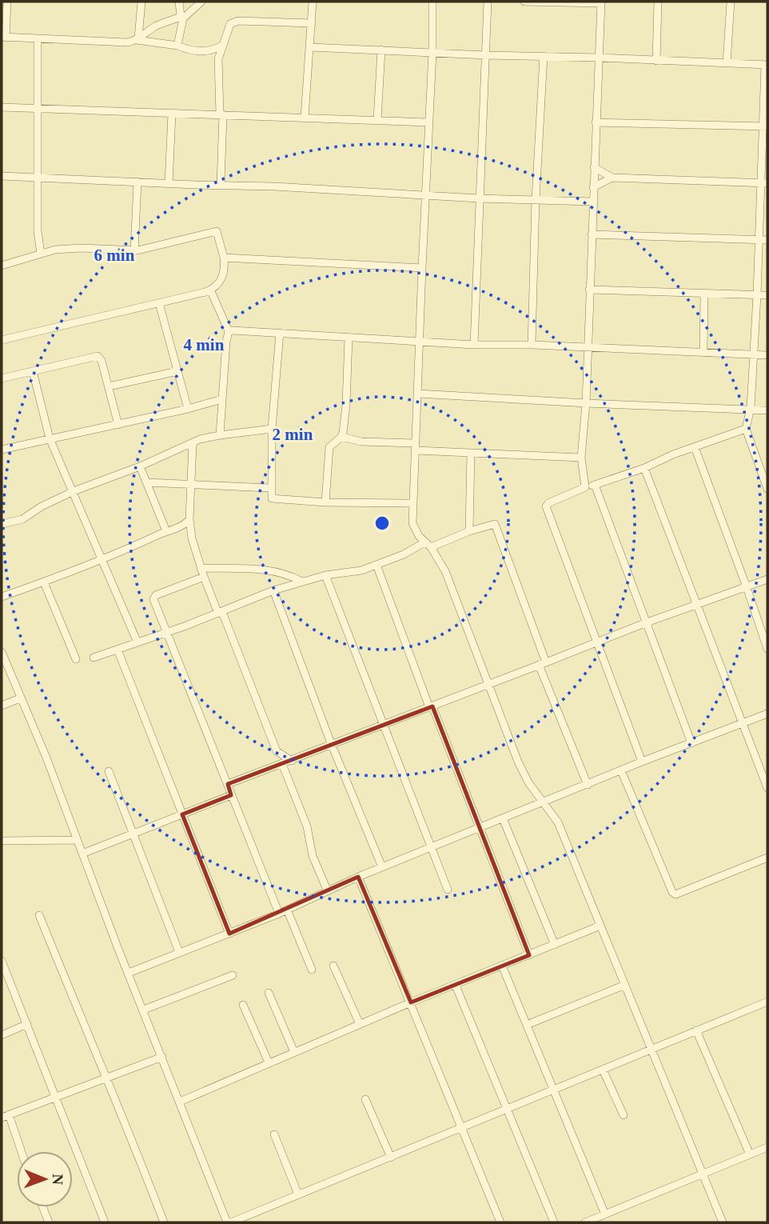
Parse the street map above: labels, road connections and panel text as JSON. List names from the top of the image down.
{
  "north": "right",
  "rings": ["6 min", "4 min", "2 min"]
}
